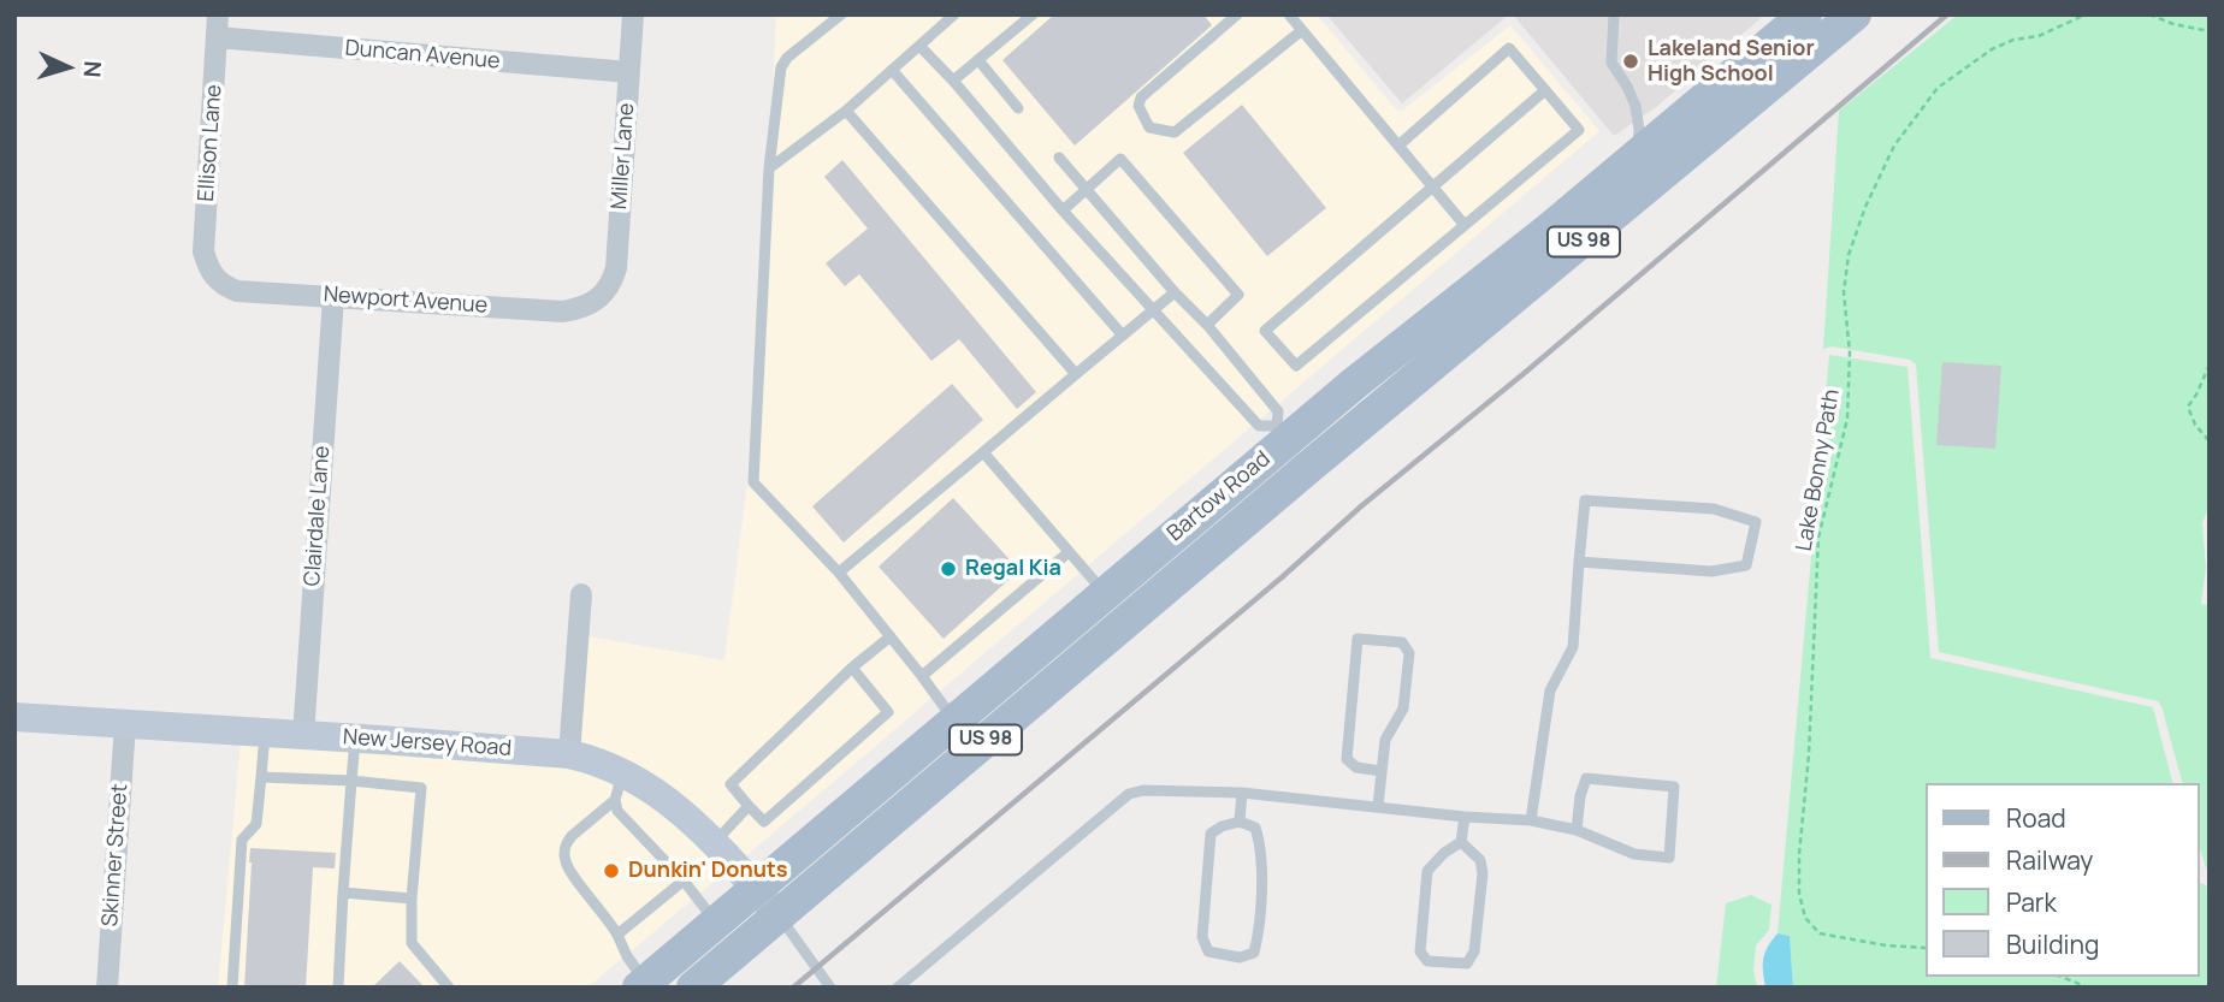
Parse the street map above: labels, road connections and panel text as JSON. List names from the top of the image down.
{
  "streets": {
    "main road": ["US 98", "Bartow Road"],
    "street": [
      "Duncan Avenue",
      "Ellison Lane",
      "Miller Lane",
      "Newport Avenue",
      "Clairdale Lane",
      "New Jersey Road",
      "Skinner Street"
    ],
    "path": ["Lake Bonny Path"]
  },
  "crossings": [
    ["Duncan Avenue", "Ellison Lane"],
    ["Duncan Avenue", "Miller Lane"],
    ["Ellison Lane", "Newport Avenue"],
    ["Miller Lane", "Newport Avenue"],
    ["Newport Avenue", "Clairdale Lane"],
    ["Bartow Road", "New Jersey Road"],
    ["Clairdale Lane", "New Jersey Road"],
    ["New Jersey Road", "Skinner Street"]
  ],
  "places": ["Lakeland Senior High School", "Regal Kia", "Dunkin' Donuts"],
  "legend": [
    "Road",
    "Railway",
    "Park",
    "Building"
  ],
  "north": "right"
}
